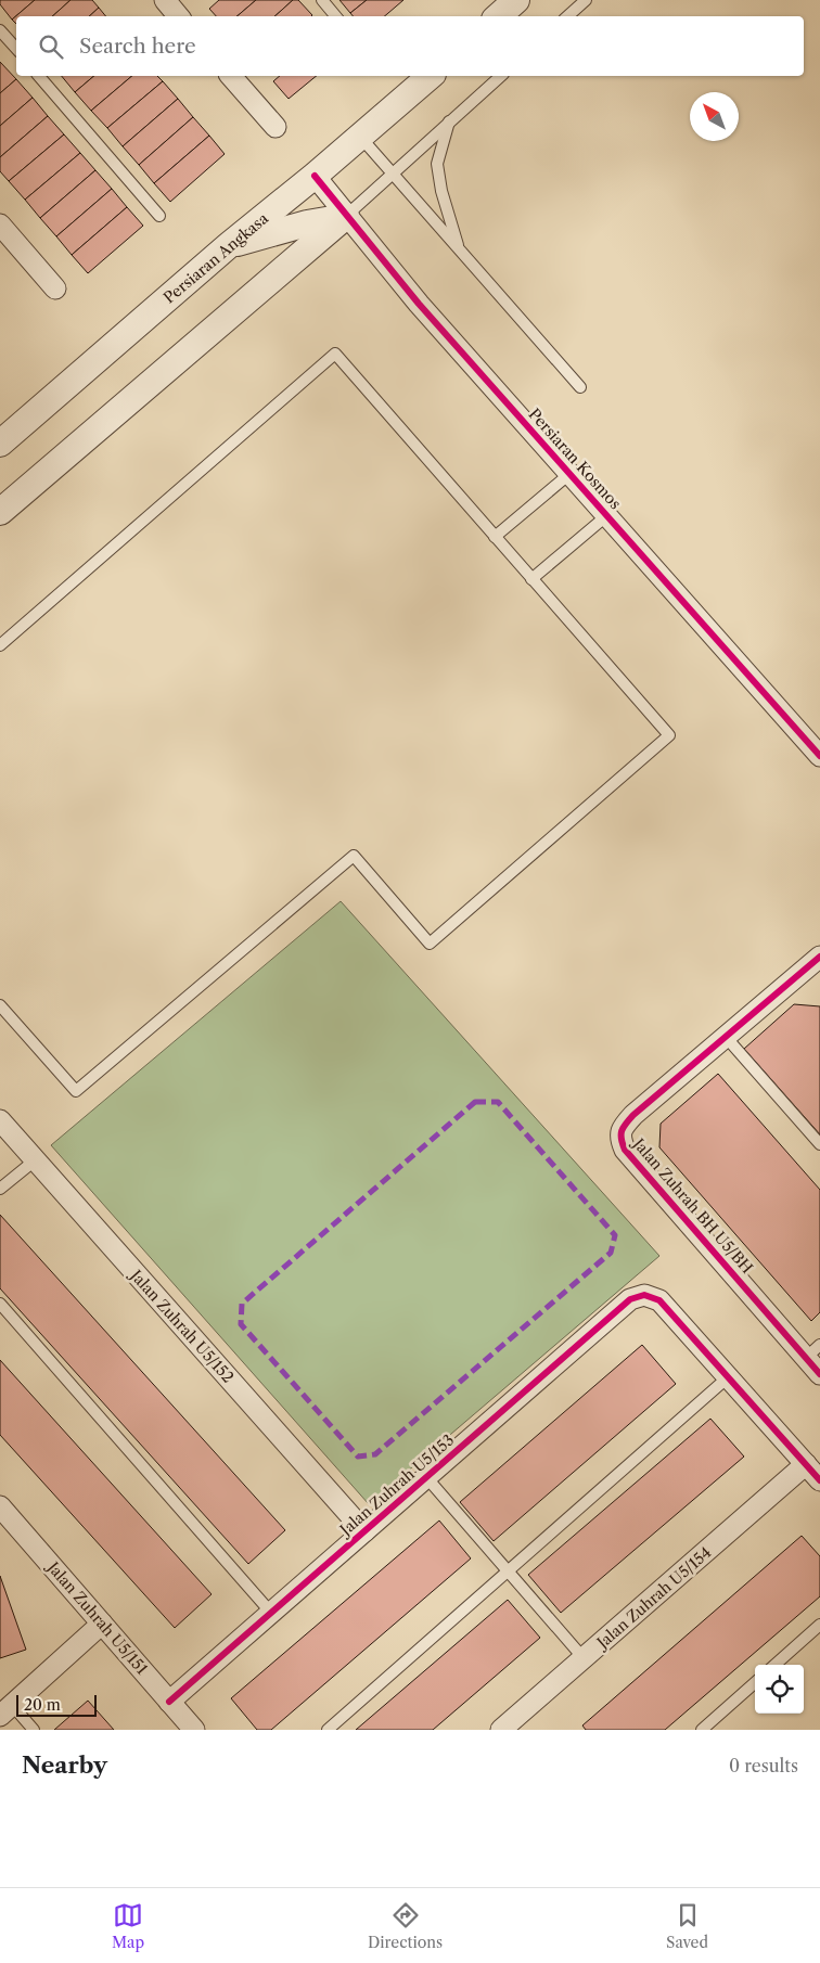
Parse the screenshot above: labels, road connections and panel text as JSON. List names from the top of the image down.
{
  "streets": {
    "street": [
      "Persiaran Angkasa",
      "Persiaran Kosmos",
      "Jalan Zuhrah BH U5/BH",
      "Jalan Zuhrah U5/152",
      "Jalan Zuhrah U5/153",
      "Jalan Zuhrah U5/154",
      "Jalan Zuhrah U5/151"
    ]
  },
  "crossings": [
    ["Persiaran Angkasa", "Persiaran Kosmos"],
    ["Jalan Zuhrah U5/152", "Jalan Zuhrah U5/153"],
    ["Jalan Zuhrah U5/153", "Jalan Zuhrah U5/151"]
  ],
  "scale_bar": "20 m",
  "north": "top left",
  "page": {
    "search": "Search here",
    "scale": "20 m",
    "heading": ["Nearby", "0 results"],
    "nav": ["Map", "Directions", "Saved"]
  }
}
